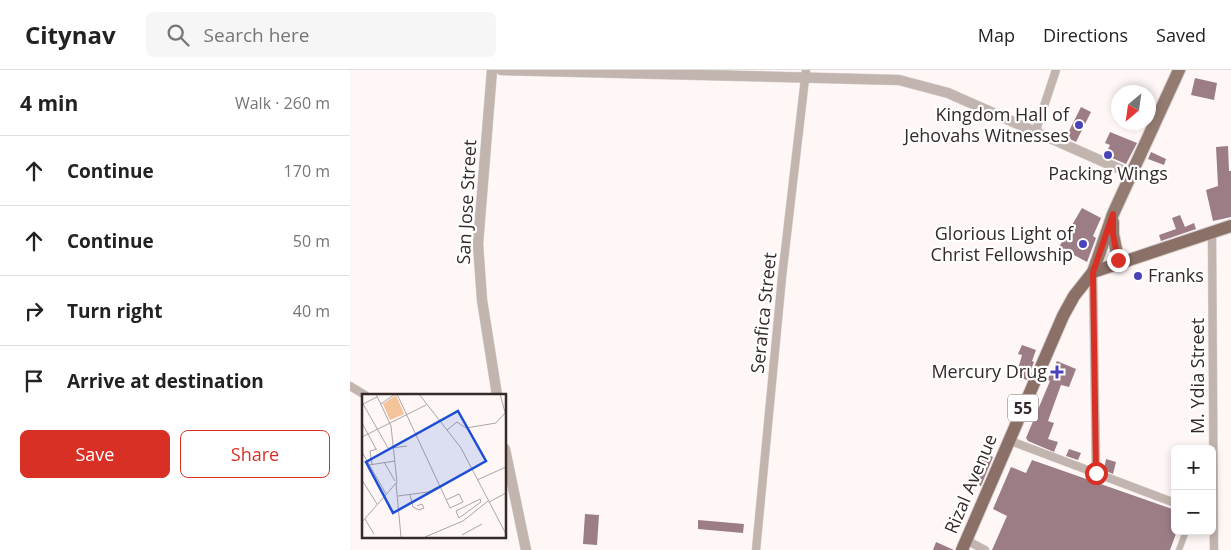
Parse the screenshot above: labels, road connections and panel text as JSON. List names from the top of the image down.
{
  "streets": {
    "highway": ["55", "Rizal Avenue"],
    "street": ["San Jose Street", "Serafica Street", "M. Ydia Street"]
  },
  "places": {
    "other": [
      "Kingdom Hall of Jehovahs Witnesses",
      "Packing Wings",
      "Glorious Light of Christ Fellowship",
      "Franks"
    ],
    "health": ["Mercury Drug"]
  },
  "north": "bottom left",
  "page": {
    "header": "Citynav",
    "search": "Search here",
    "nav": ["Map", "Directions", "Saved"],
    "heading": ["4 min", "Walk · 260 m"],
    "list": [
      ["Continue", "170 m"],
      ["Continue", "50 m"],
      ["Turn right", "40 m"],
      "Arrive at destination"
    ],
    "buttons": ["Save", "Share"],
    "map_buttons": ["+", "−"]
  }
}
